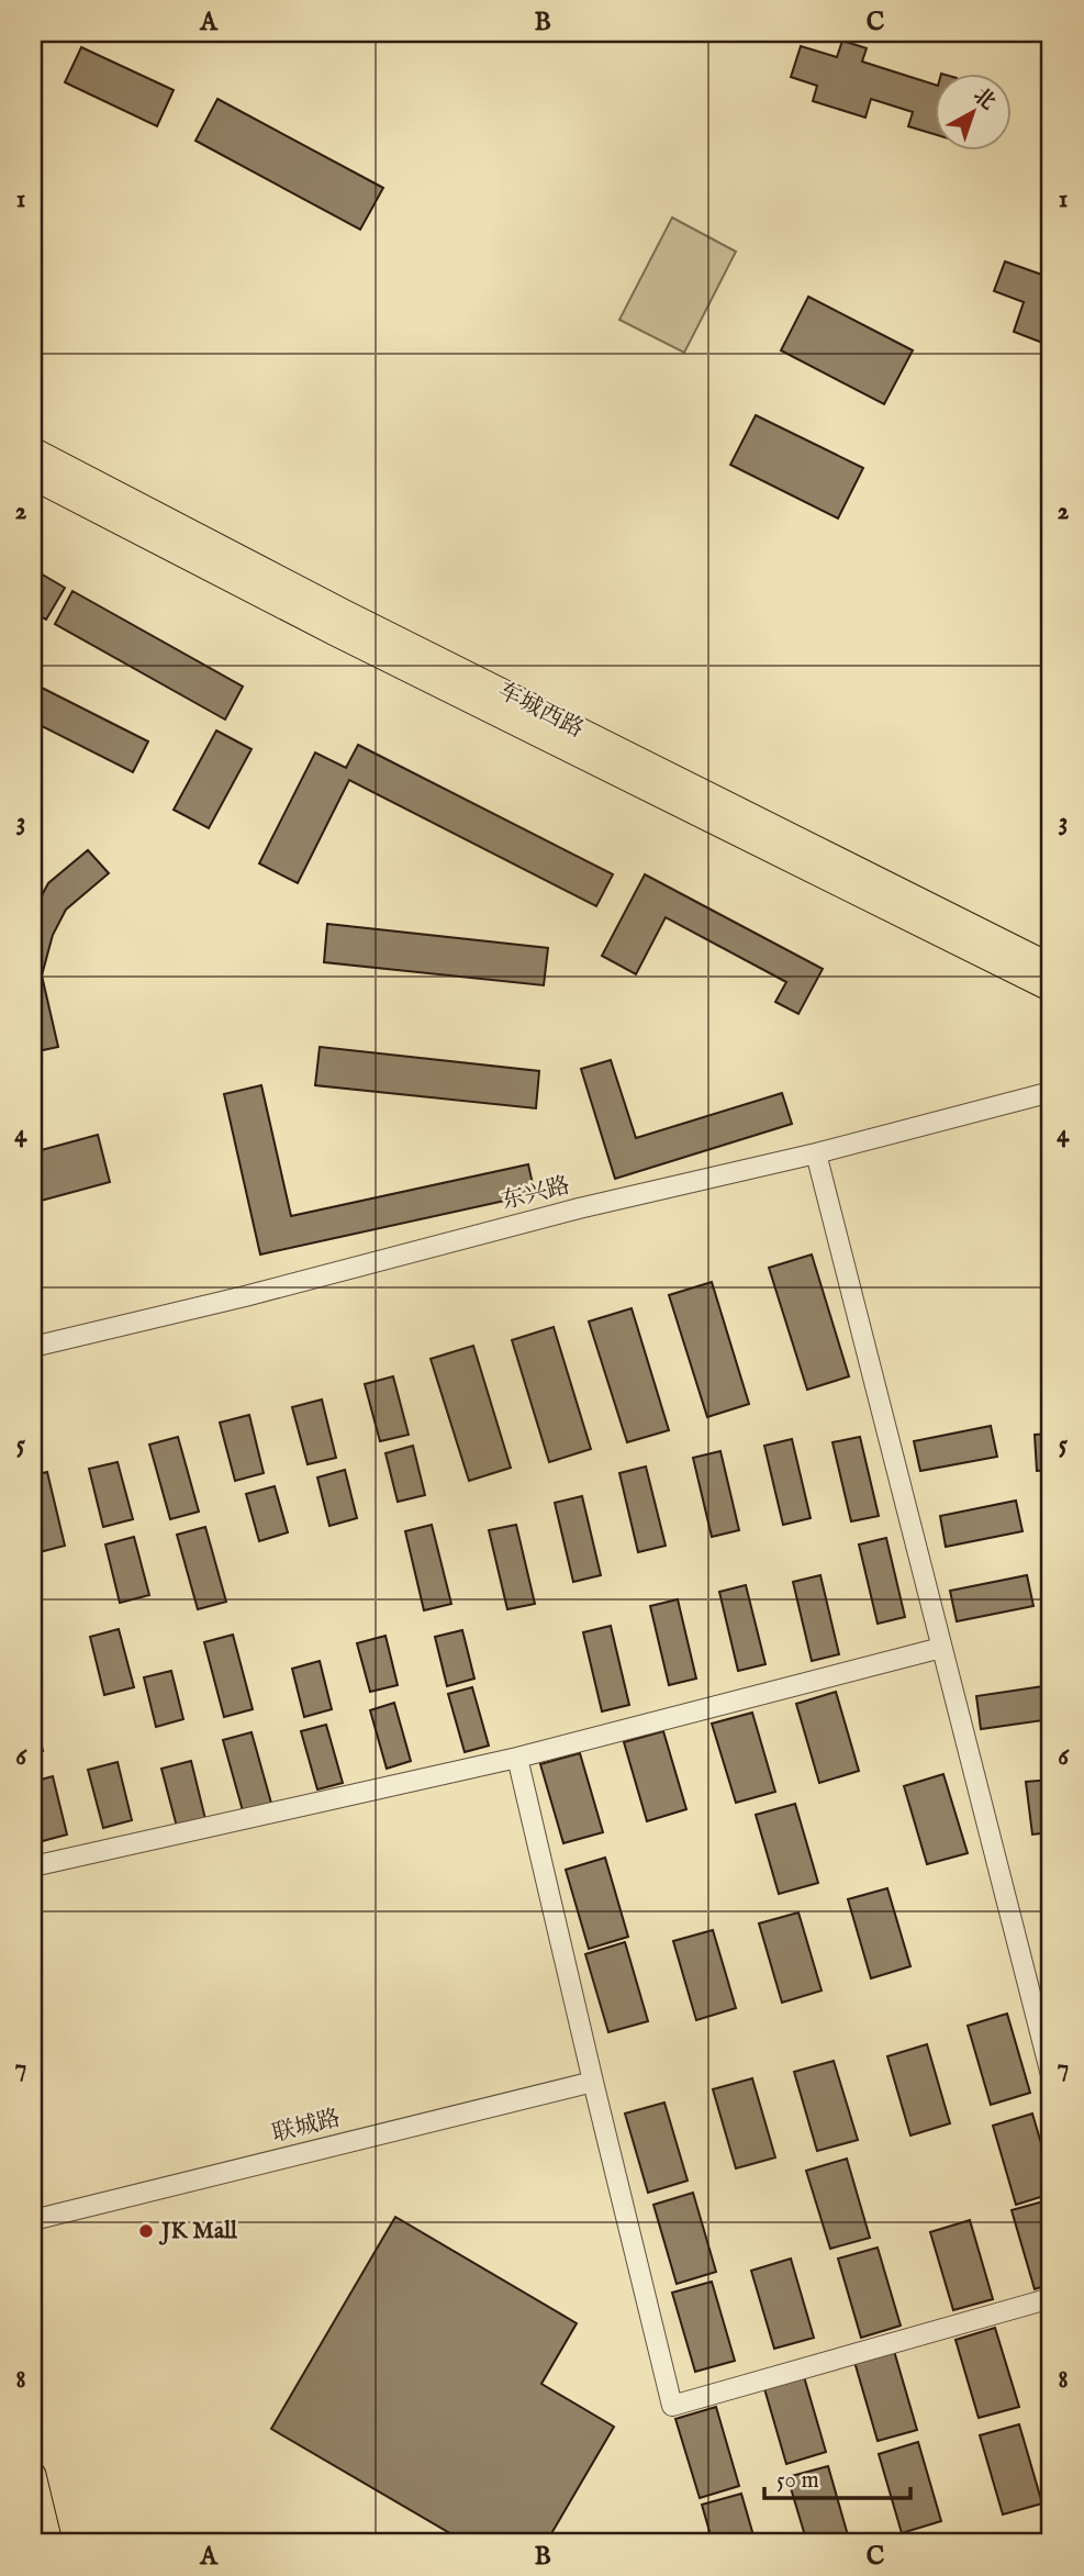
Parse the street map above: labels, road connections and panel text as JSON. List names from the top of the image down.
{
  "streets": {
    "main road": ["车城西路"],
    "street": ["东兴路", "联城路"]
  },
  "places": ["JK Mall"],
  "scale_bar": "50 m",
  "north": "top right",
  "grid": {
    "columns": ["A", "B", "C"],
    "rows": [
      "1",
      "2",
      "3",
      "4",
      "5",
      "6",
      "7",
      "8"
    ]
  }
}
